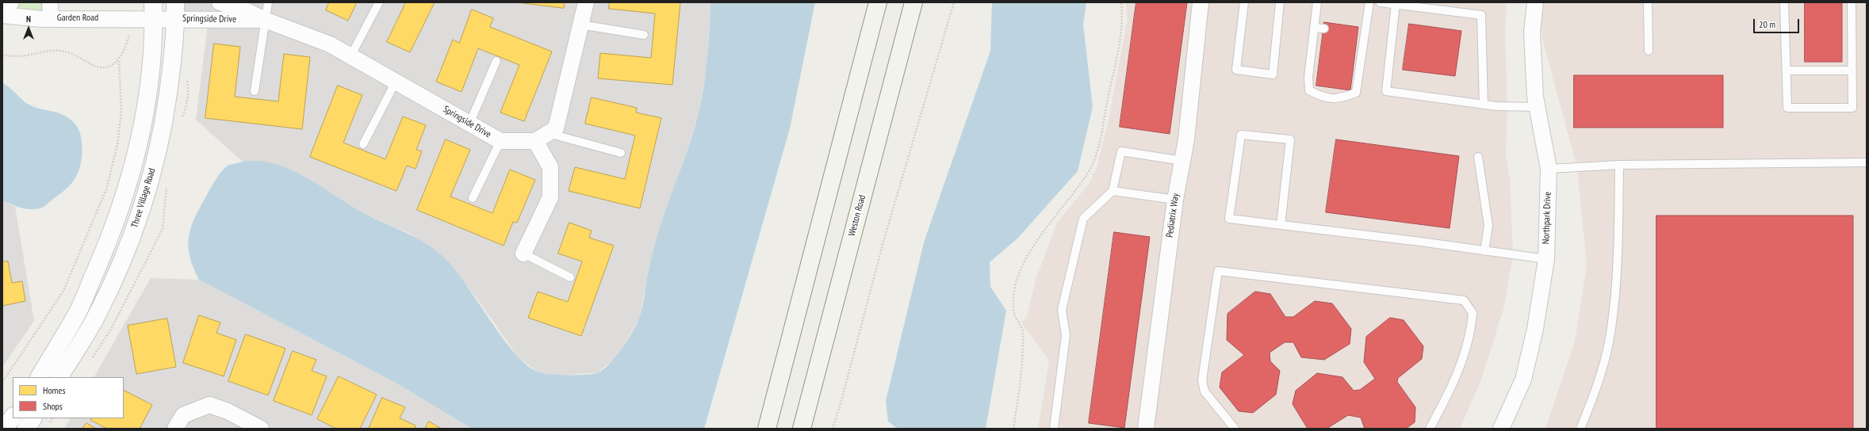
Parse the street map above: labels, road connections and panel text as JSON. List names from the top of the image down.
{
  "streets": {
    "main road": ["Weston Road"],
    "street": [
      "Garden Road",
      "Springside Drive",
      "Three Village Road",
      "Pediatrix Way",
      "Northpark Drive"
    ]
  },
  "crossings": [
    ["Garden Road", "Springside Drive"],
    ["Garden Road", "Three Village Road"],
    ["Springside Drive", "Three Village Road"]
  ],
  "legend": ["Homes", "Shops"],
  "scale_bar": "20 m",
  "north": "top"
}
